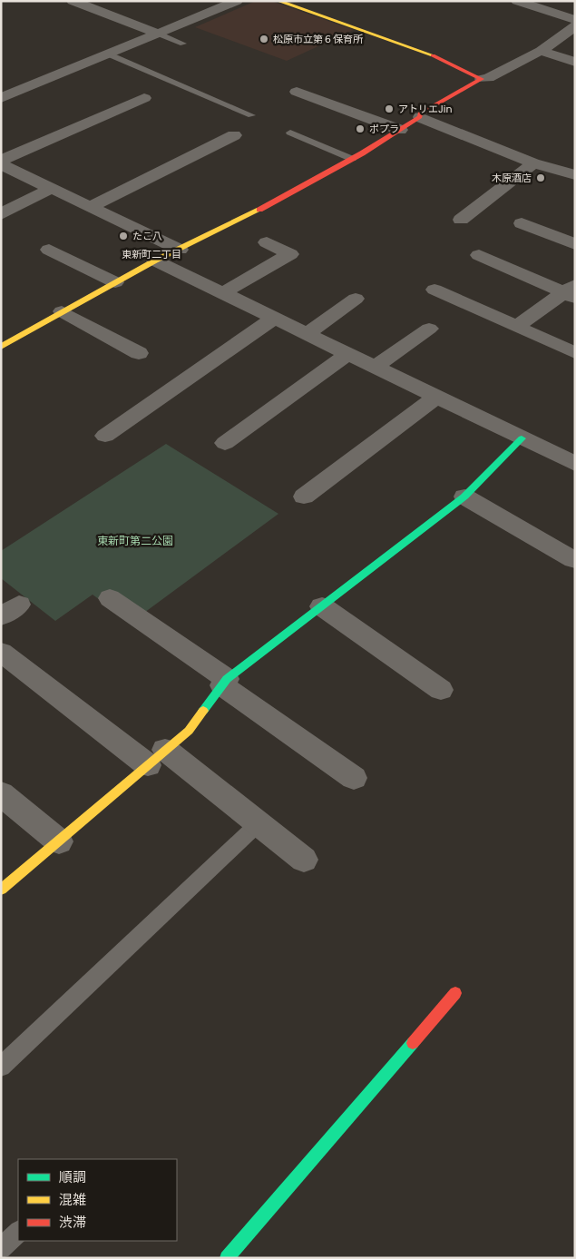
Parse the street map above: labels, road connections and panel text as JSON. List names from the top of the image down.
{
  "districts": ["東新町二丁目"],
  "parks": ["東新町第二公園"],
  "places": [
    "松原市立第６保育所",
    "アトリエJin",
    "ポプラ",
    "木原酒店",
    "たこ八"
  ],
  "legend": ["順調", "混雑", "渋滞"]
}
